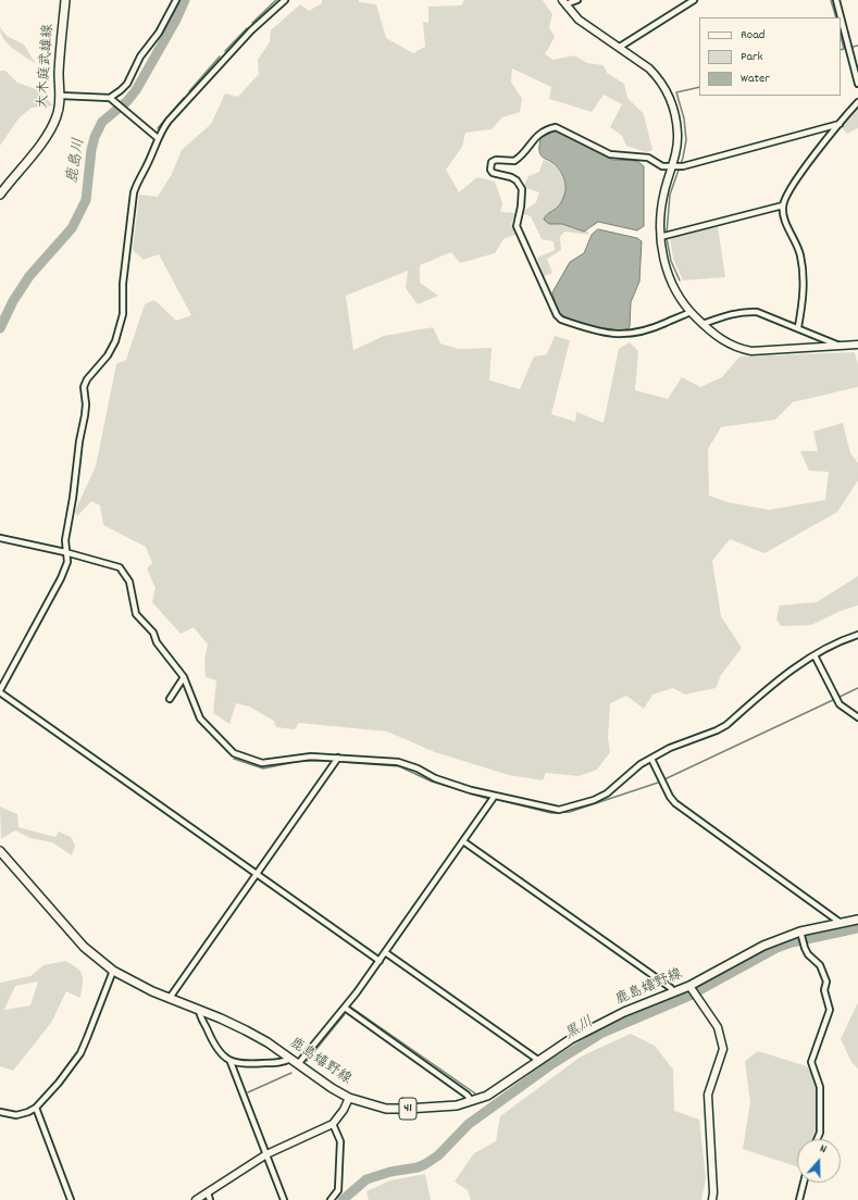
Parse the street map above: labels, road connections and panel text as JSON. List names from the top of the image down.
{
  "streets": {
    "main road": ["大木庭武雄線", "鹿島嬉野線", "41"]
  },
  "water": ["鹿島川", "黒川"],
  "legend": ["Road", "Park", "Water"],
  "north": "top"
}
